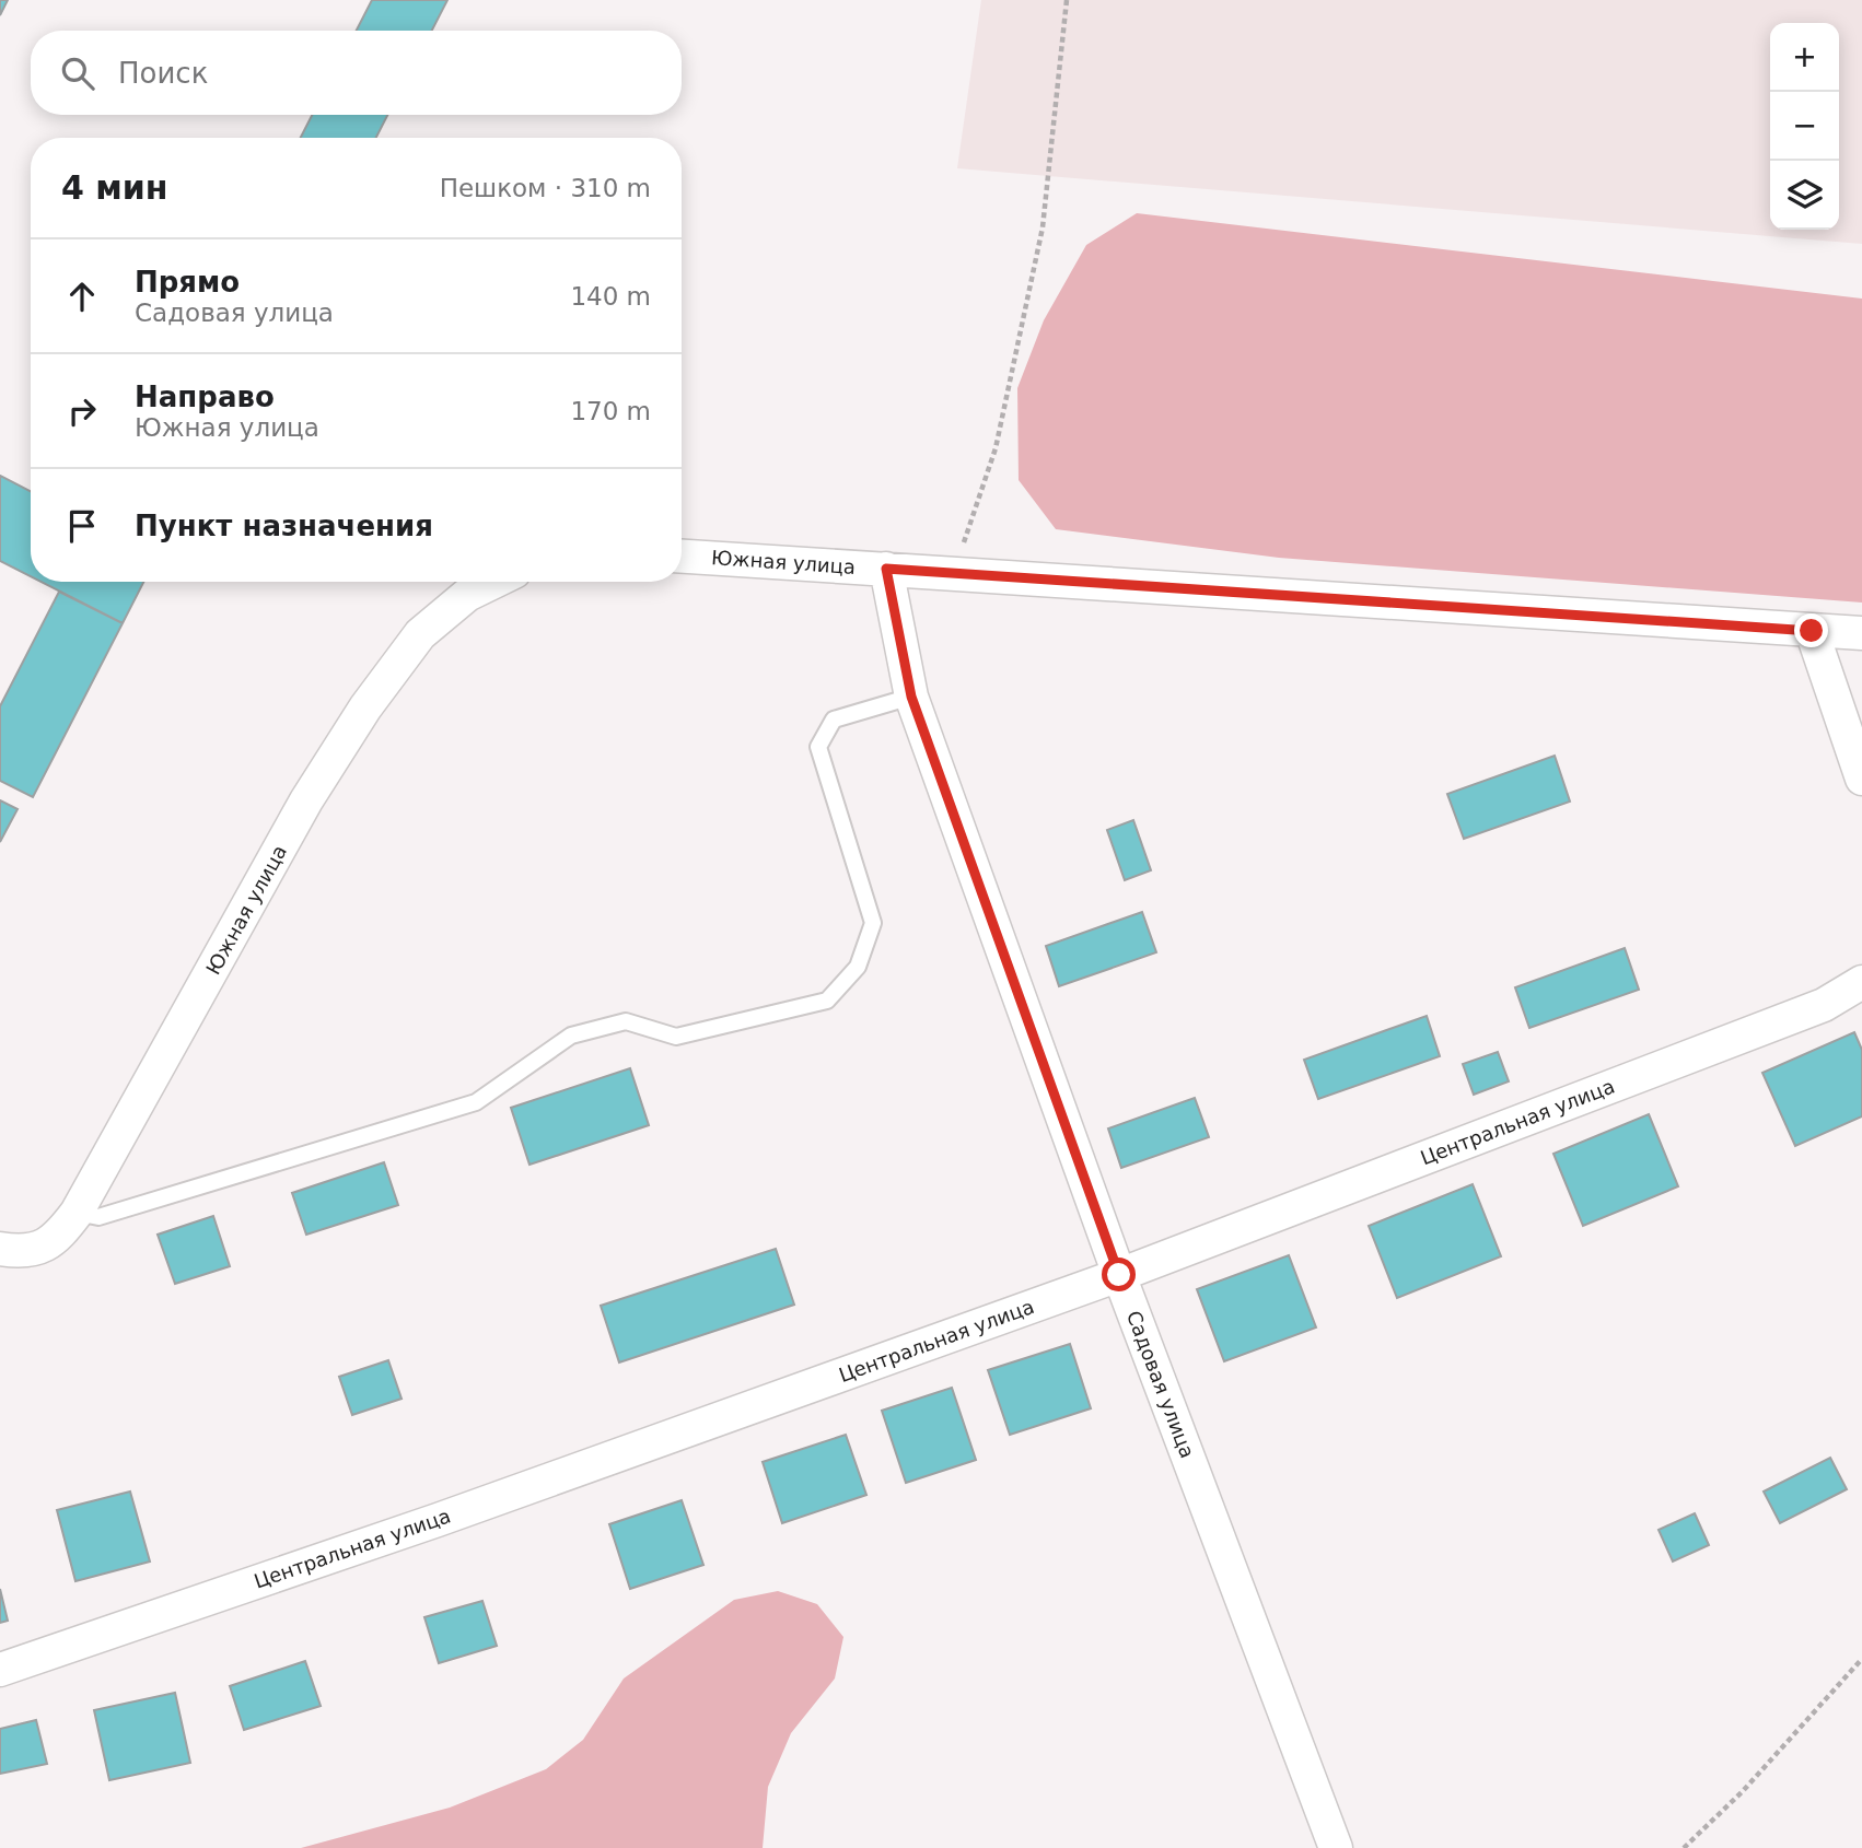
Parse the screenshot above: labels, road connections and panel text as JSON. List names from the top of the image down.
{
  "streets": {
    "street": ["Южная улица", "Центральная улица", "Садовая улица"]
  },
  "crossings": [
    ["Южная улица", "Садовая улица"],
    ["Центральная улица", "Садовая улица"]
  ],
  "page": {
    "map_buttons": ["+", "−"],
    "search": "Поиск",
    "heading": ["4 мин", "Пешком · 310 m"],
    "list": [
      ["Прямо", "Садовая улица", "140 m"],
      ["Направо", "Южная улица", "170 m"],
      "Пункт назначения"
    ]
  }
}
